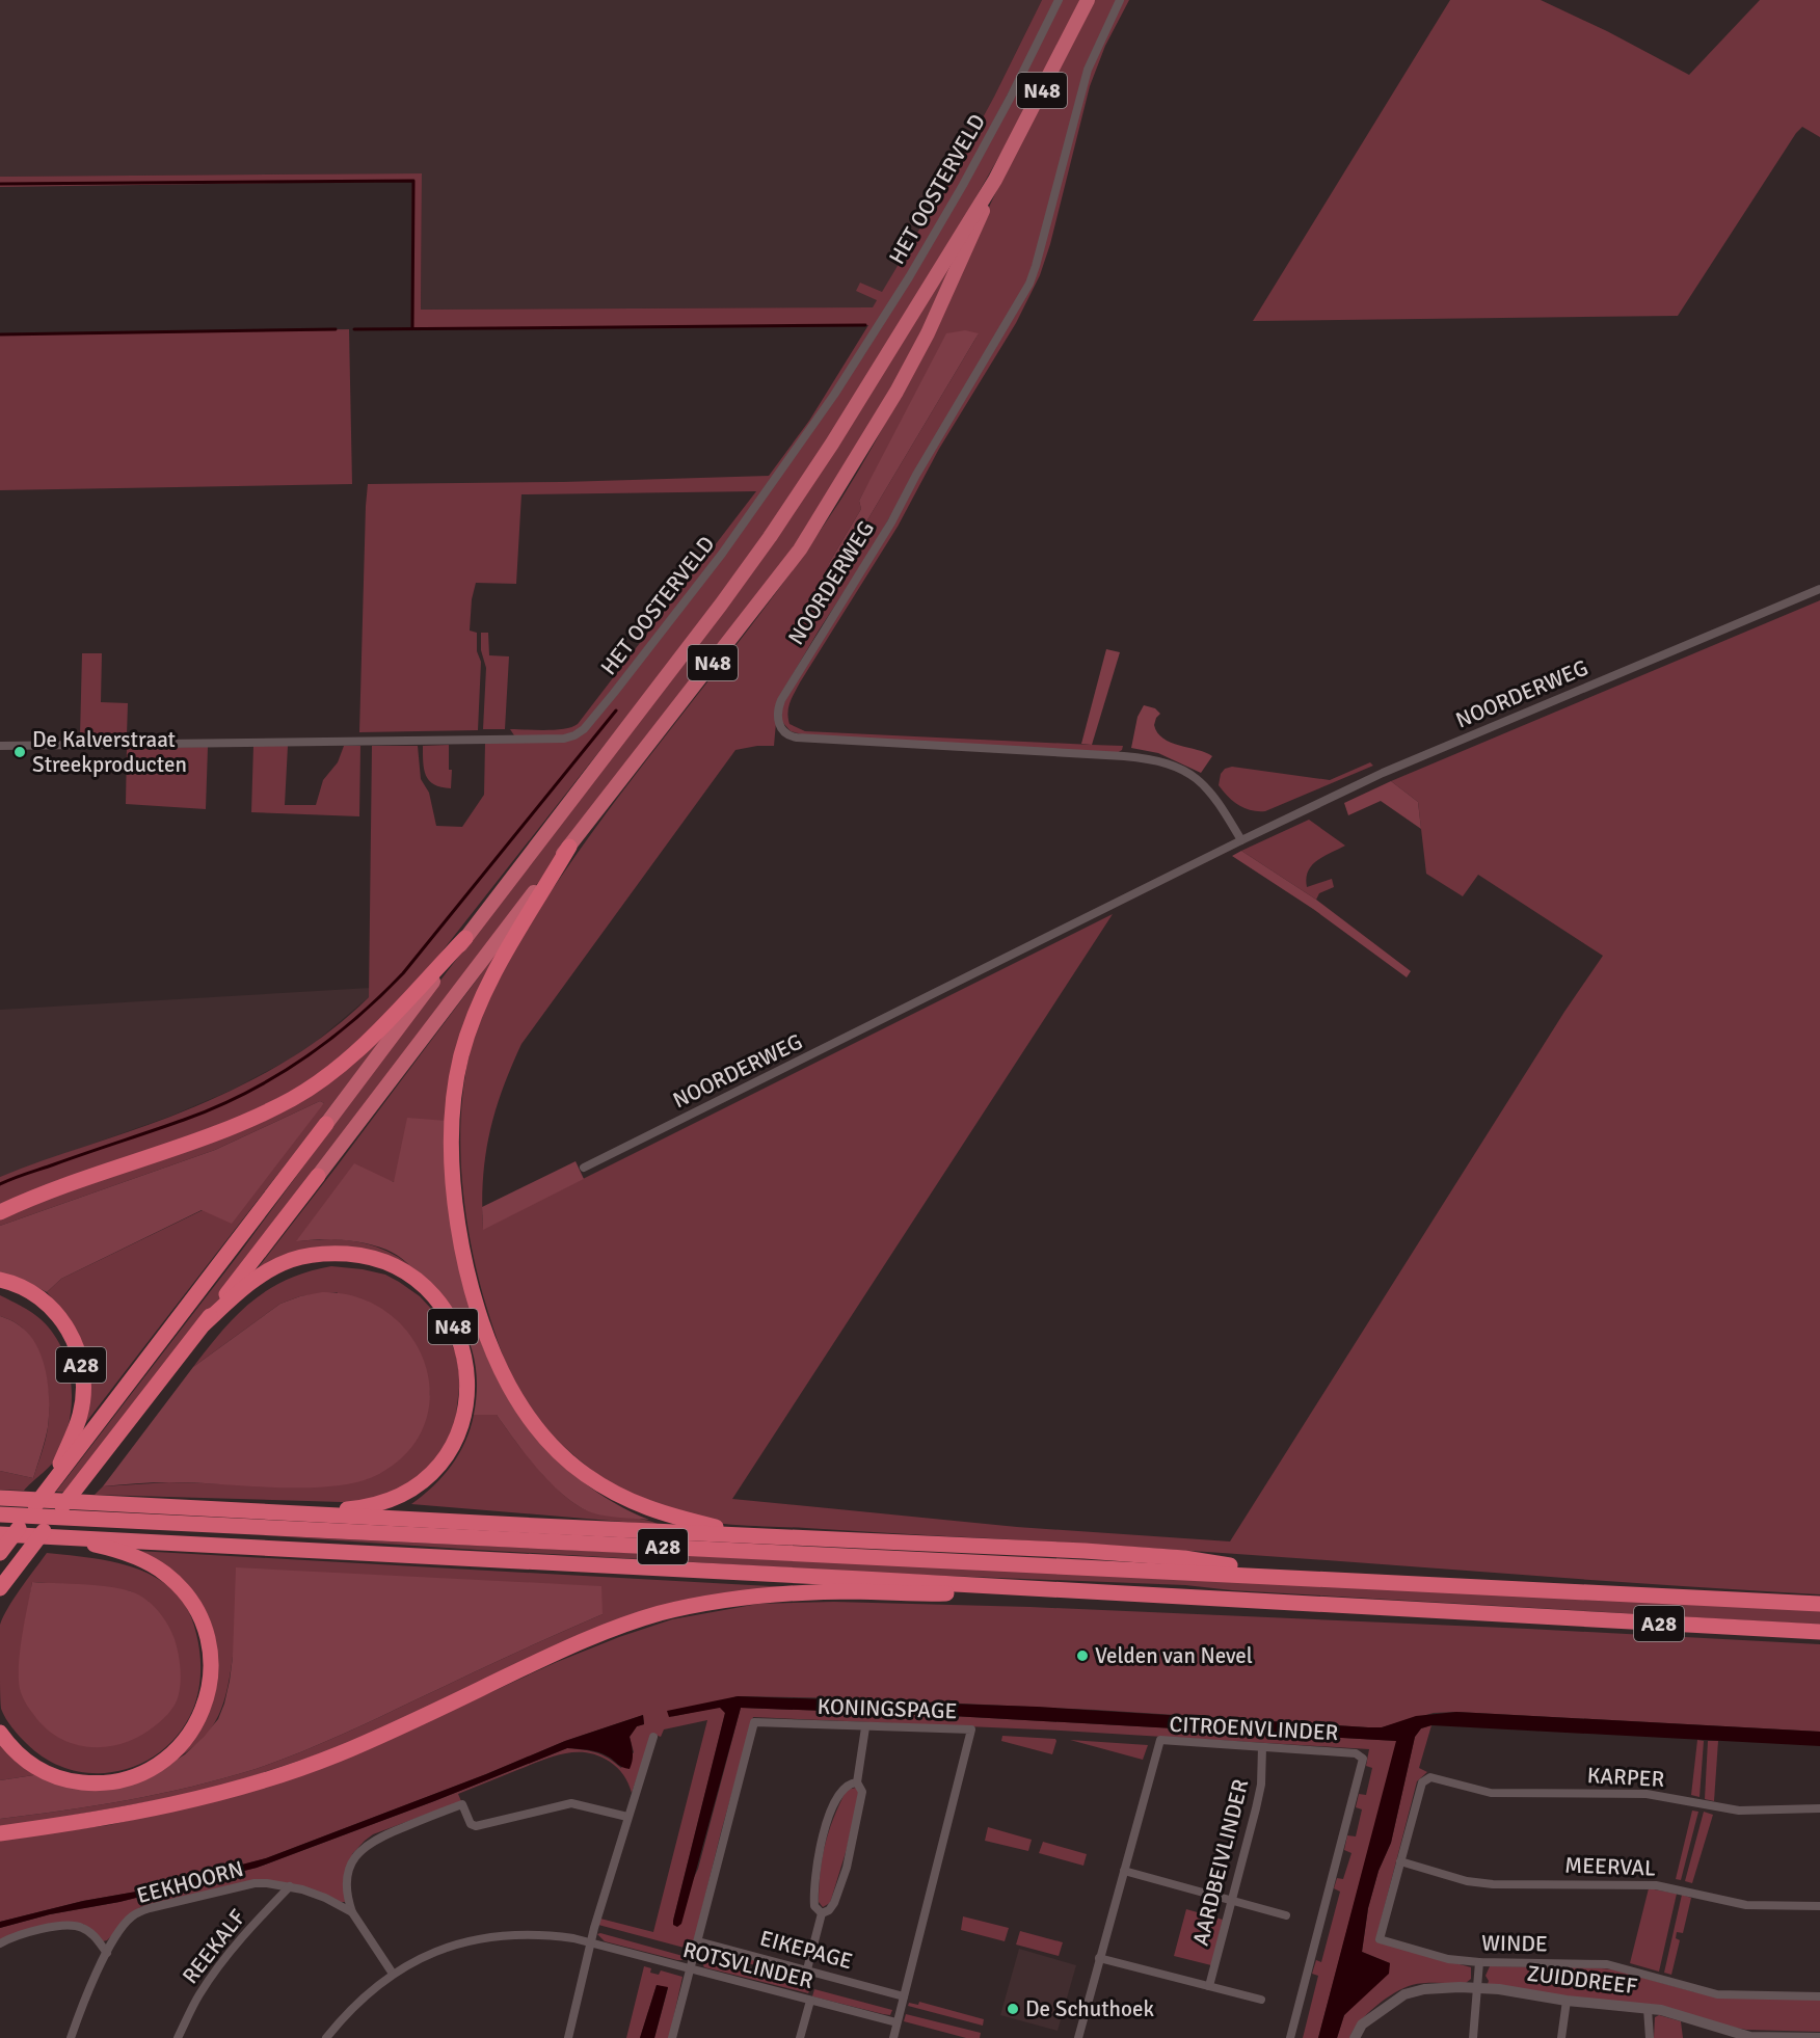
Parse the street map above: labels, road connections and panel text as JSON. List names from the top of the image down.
{
  "streets": {
    "highway": ["N48", "A28"],
    "street": [
      "HET OOSTERVELD",
      "NOORDERWEG",
      "KONINGSPAGE",
      "CITROENVLINDER",
      "KARPER",
      "AARDBEIVLINDER",
      "MEERVAL",
      "EEKHOORN",
      "WINDE",
      "REEKALF",
      "EIKEPAGE",
      "ROTSVLINDER",
      "ZUIDDREEF"
    ]
  },
  "crossings": [
    ["N48", "A28"],
    ["KONINGSPAGE", "EIKEPAGE"],
    ["KONINGSPAGE", "ROTSVLINDER"],
    ["CITROENVLINDER", "AARDBEIVLINDER"],
    ["KARPER", "WINDE"],
    ["MEERVAL", "WINDE"],
    ["EEKHOORN", "REEKALF"],
    ["EEKHOORN", "ROTSVLINDER"]
  ],
  "places": ["De Kalverstraat Streekproducten", "Velden van Nevel", "De Schuthoek"]
}
